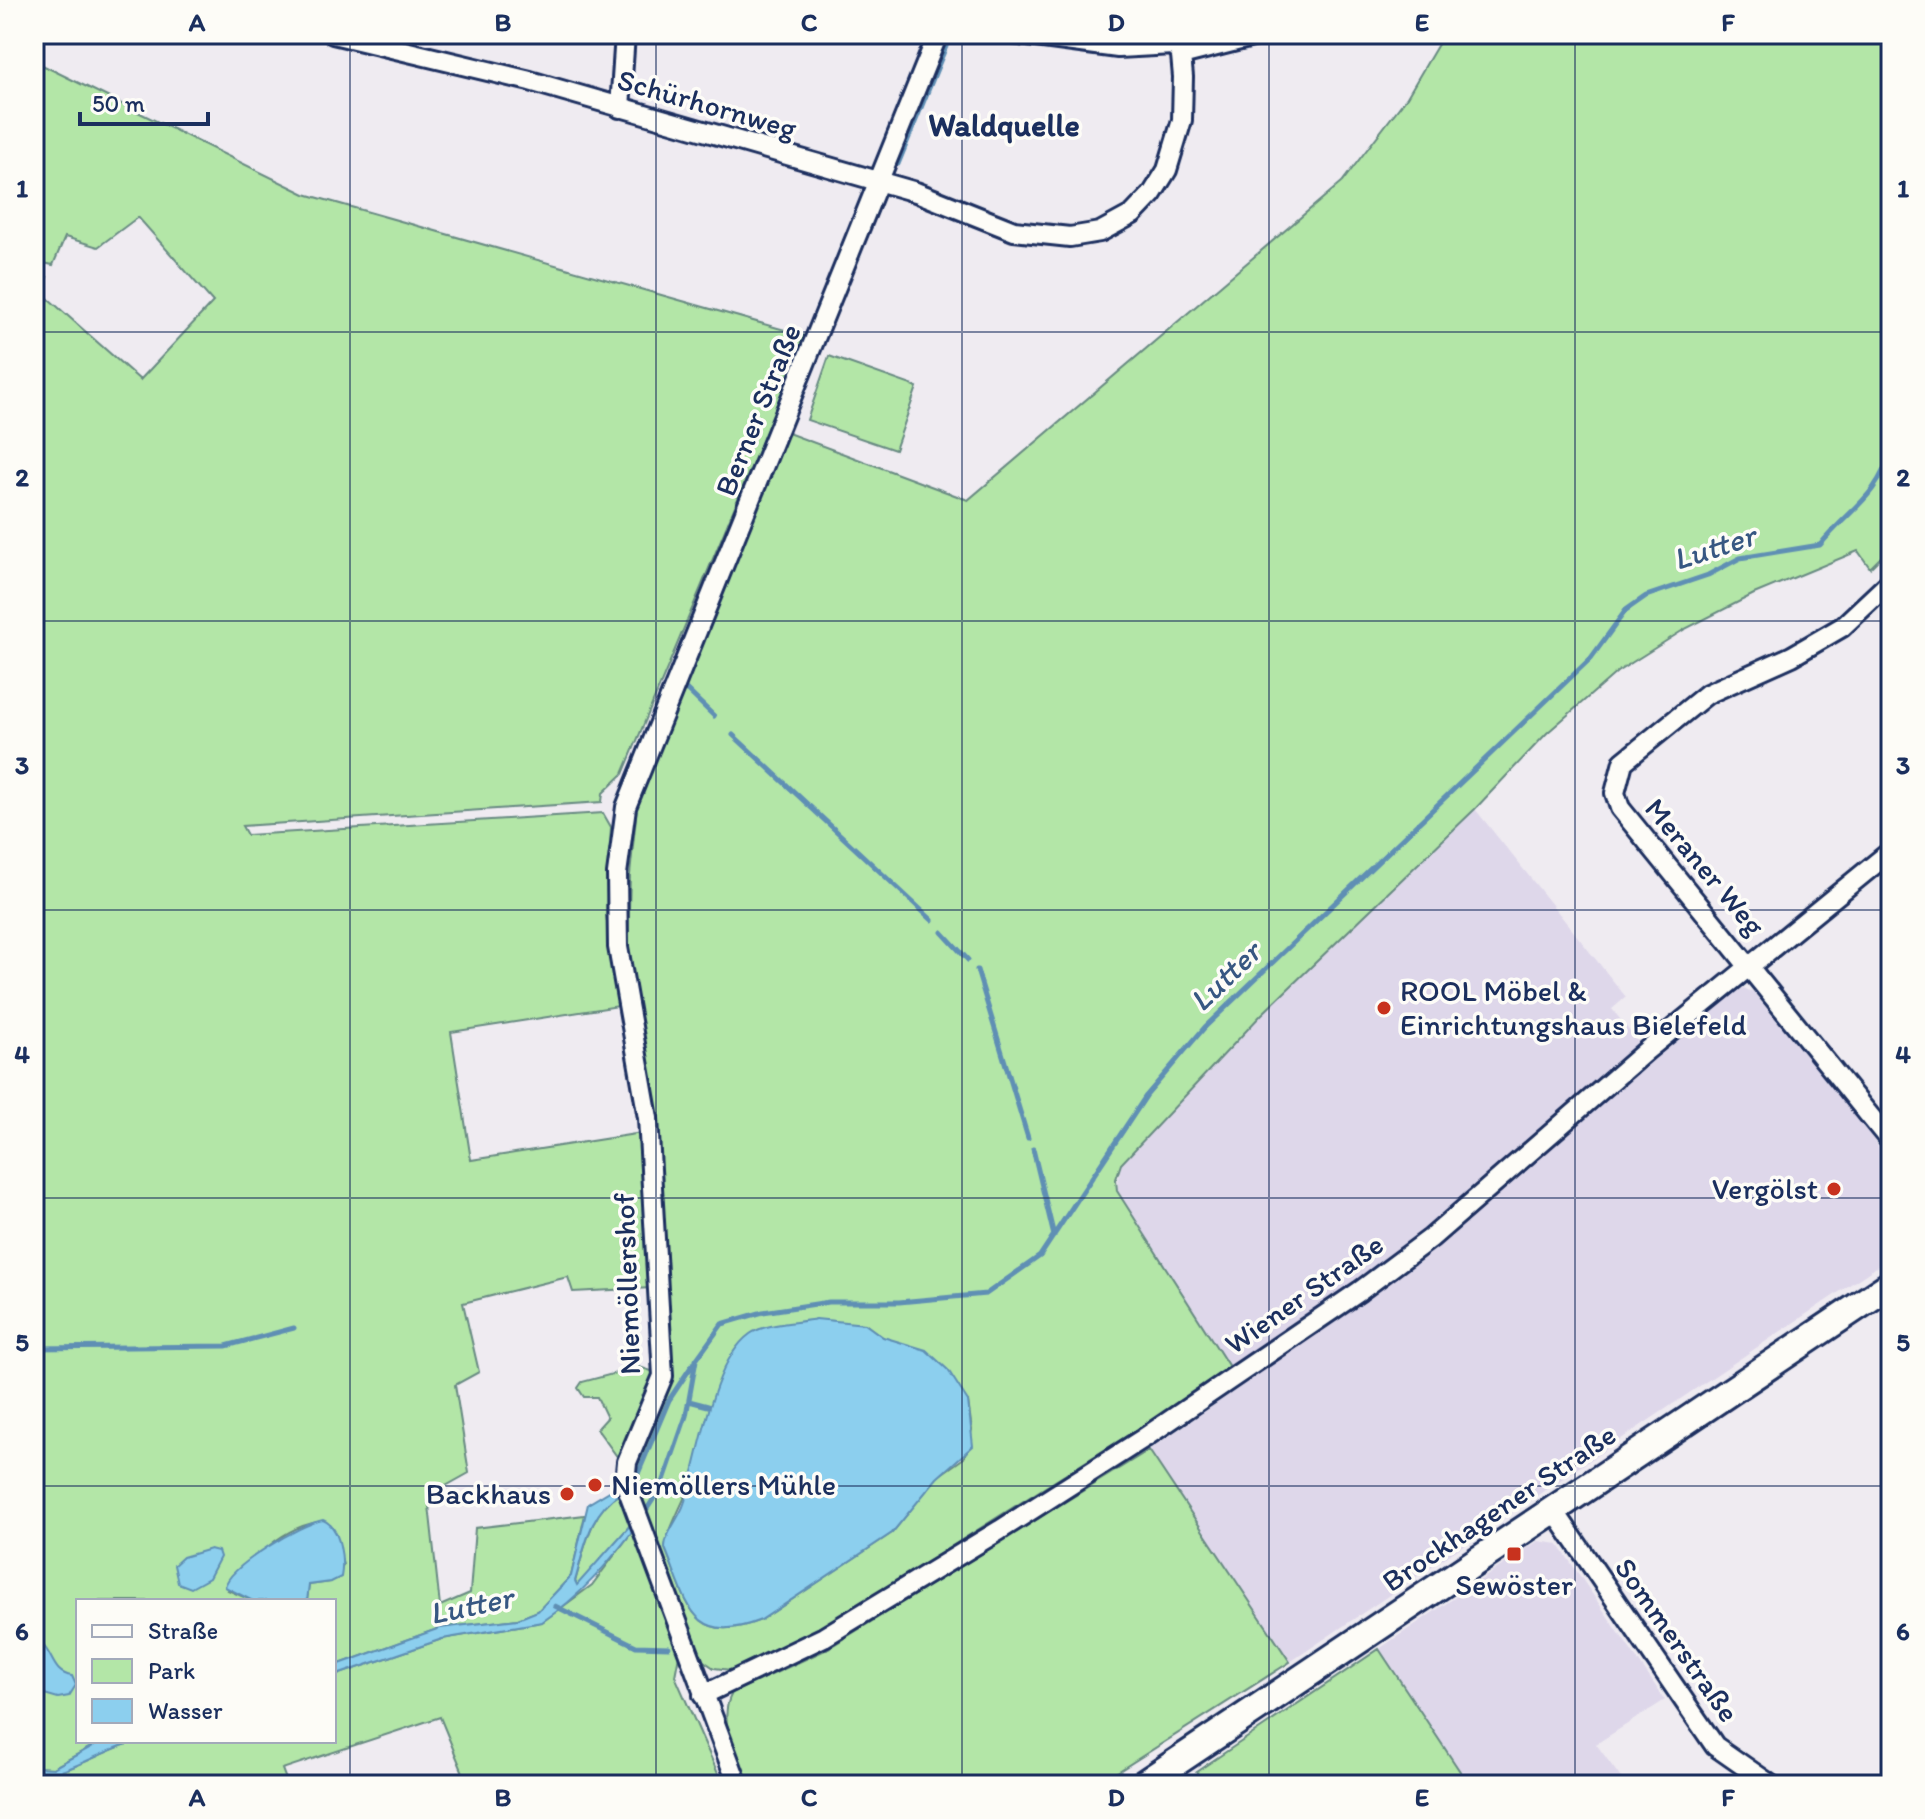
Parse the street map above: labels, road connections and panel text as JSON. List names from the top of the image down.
{
  "streets": {
    "main road": ["Brockhagener Straße"],
    "street": [
      "Schürhornweg",
      "Berner Straße",
      "Meraner Weg",
      "Niemöllershof",
      "Wiener Straße",
      "Sommerstraße"
    ]
  },
  "crossings": [
    ["Schürhornweg", "Berner Straße"],
    ["Berner Straße", "Niemöllershof"],
    ["Meraner Weg", "Wiener Straße"],
    ["Niemöllershof", "Wiener Straße"],
    ["Brockhagener Straße", "Sommerstraße"]
  ],
  "districts": ["Waldquelle"],
  "water": ["Lutter"],
  "places": {
    "other": [
      "ROOL Möbel & Einrichtungshaus Bielefeld",
      "Vergölst",
      "Niemöllers Mühle",
      "Backhaus"
    ],
    "transit": ["Sewöster"]
  },
  "legend": ["Straße", "Park", "Wasser"],
  "scale_bar": "50 m",
  "grid": {
    "columns": [
      "A",
      "B",
      "C",
      "D",
      "E",
      "F"
    ],
    "rows": [
      "1",
      "2",
      "3",
      "4",
      "5",
      "6"
    ]
  }
}
